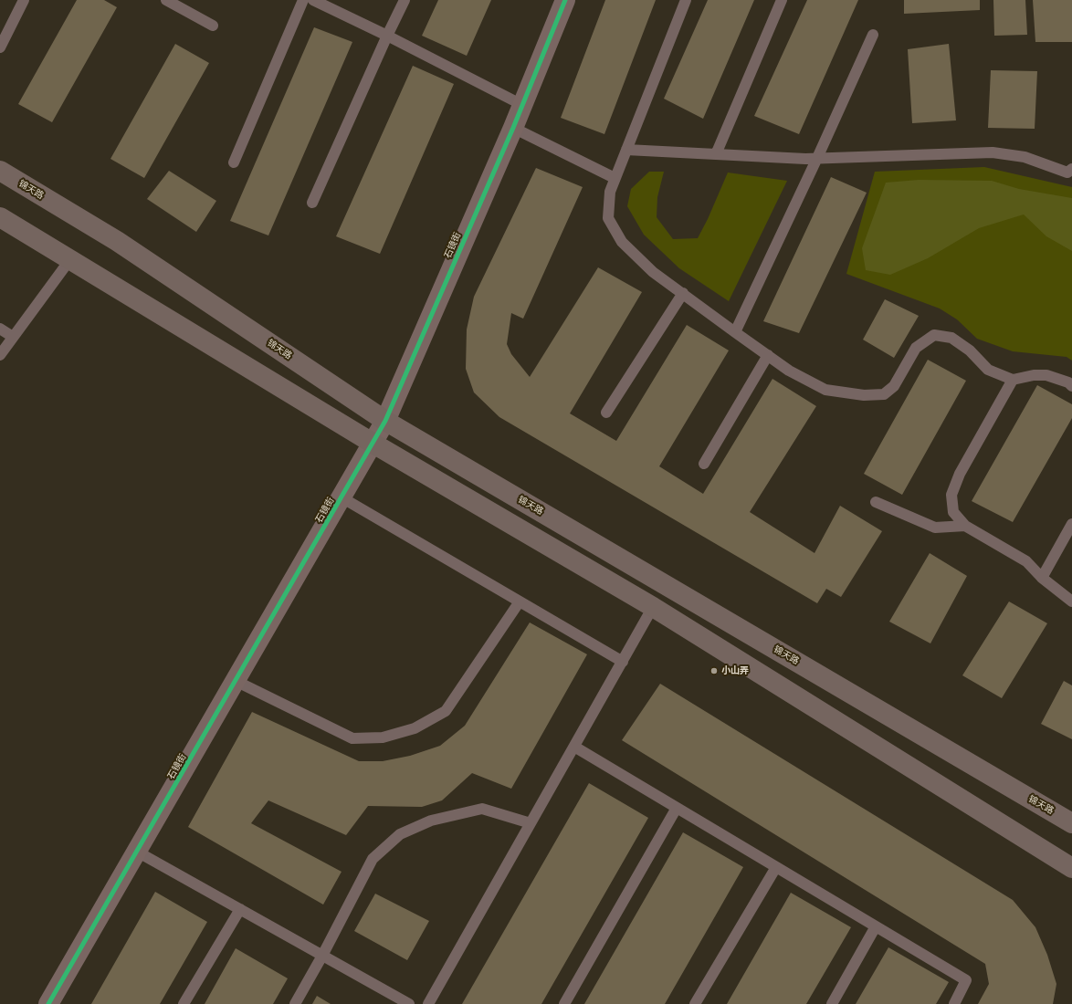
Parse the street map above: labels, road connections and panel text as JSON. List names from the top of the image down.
{
  "streets": {
    "main road": ["锦天路"],
    "street": ["石镜街"]
  },
  "crossings": [
    ["锦天路", "石镜街"]
  ],
  "places": ["小山弄"]
}
